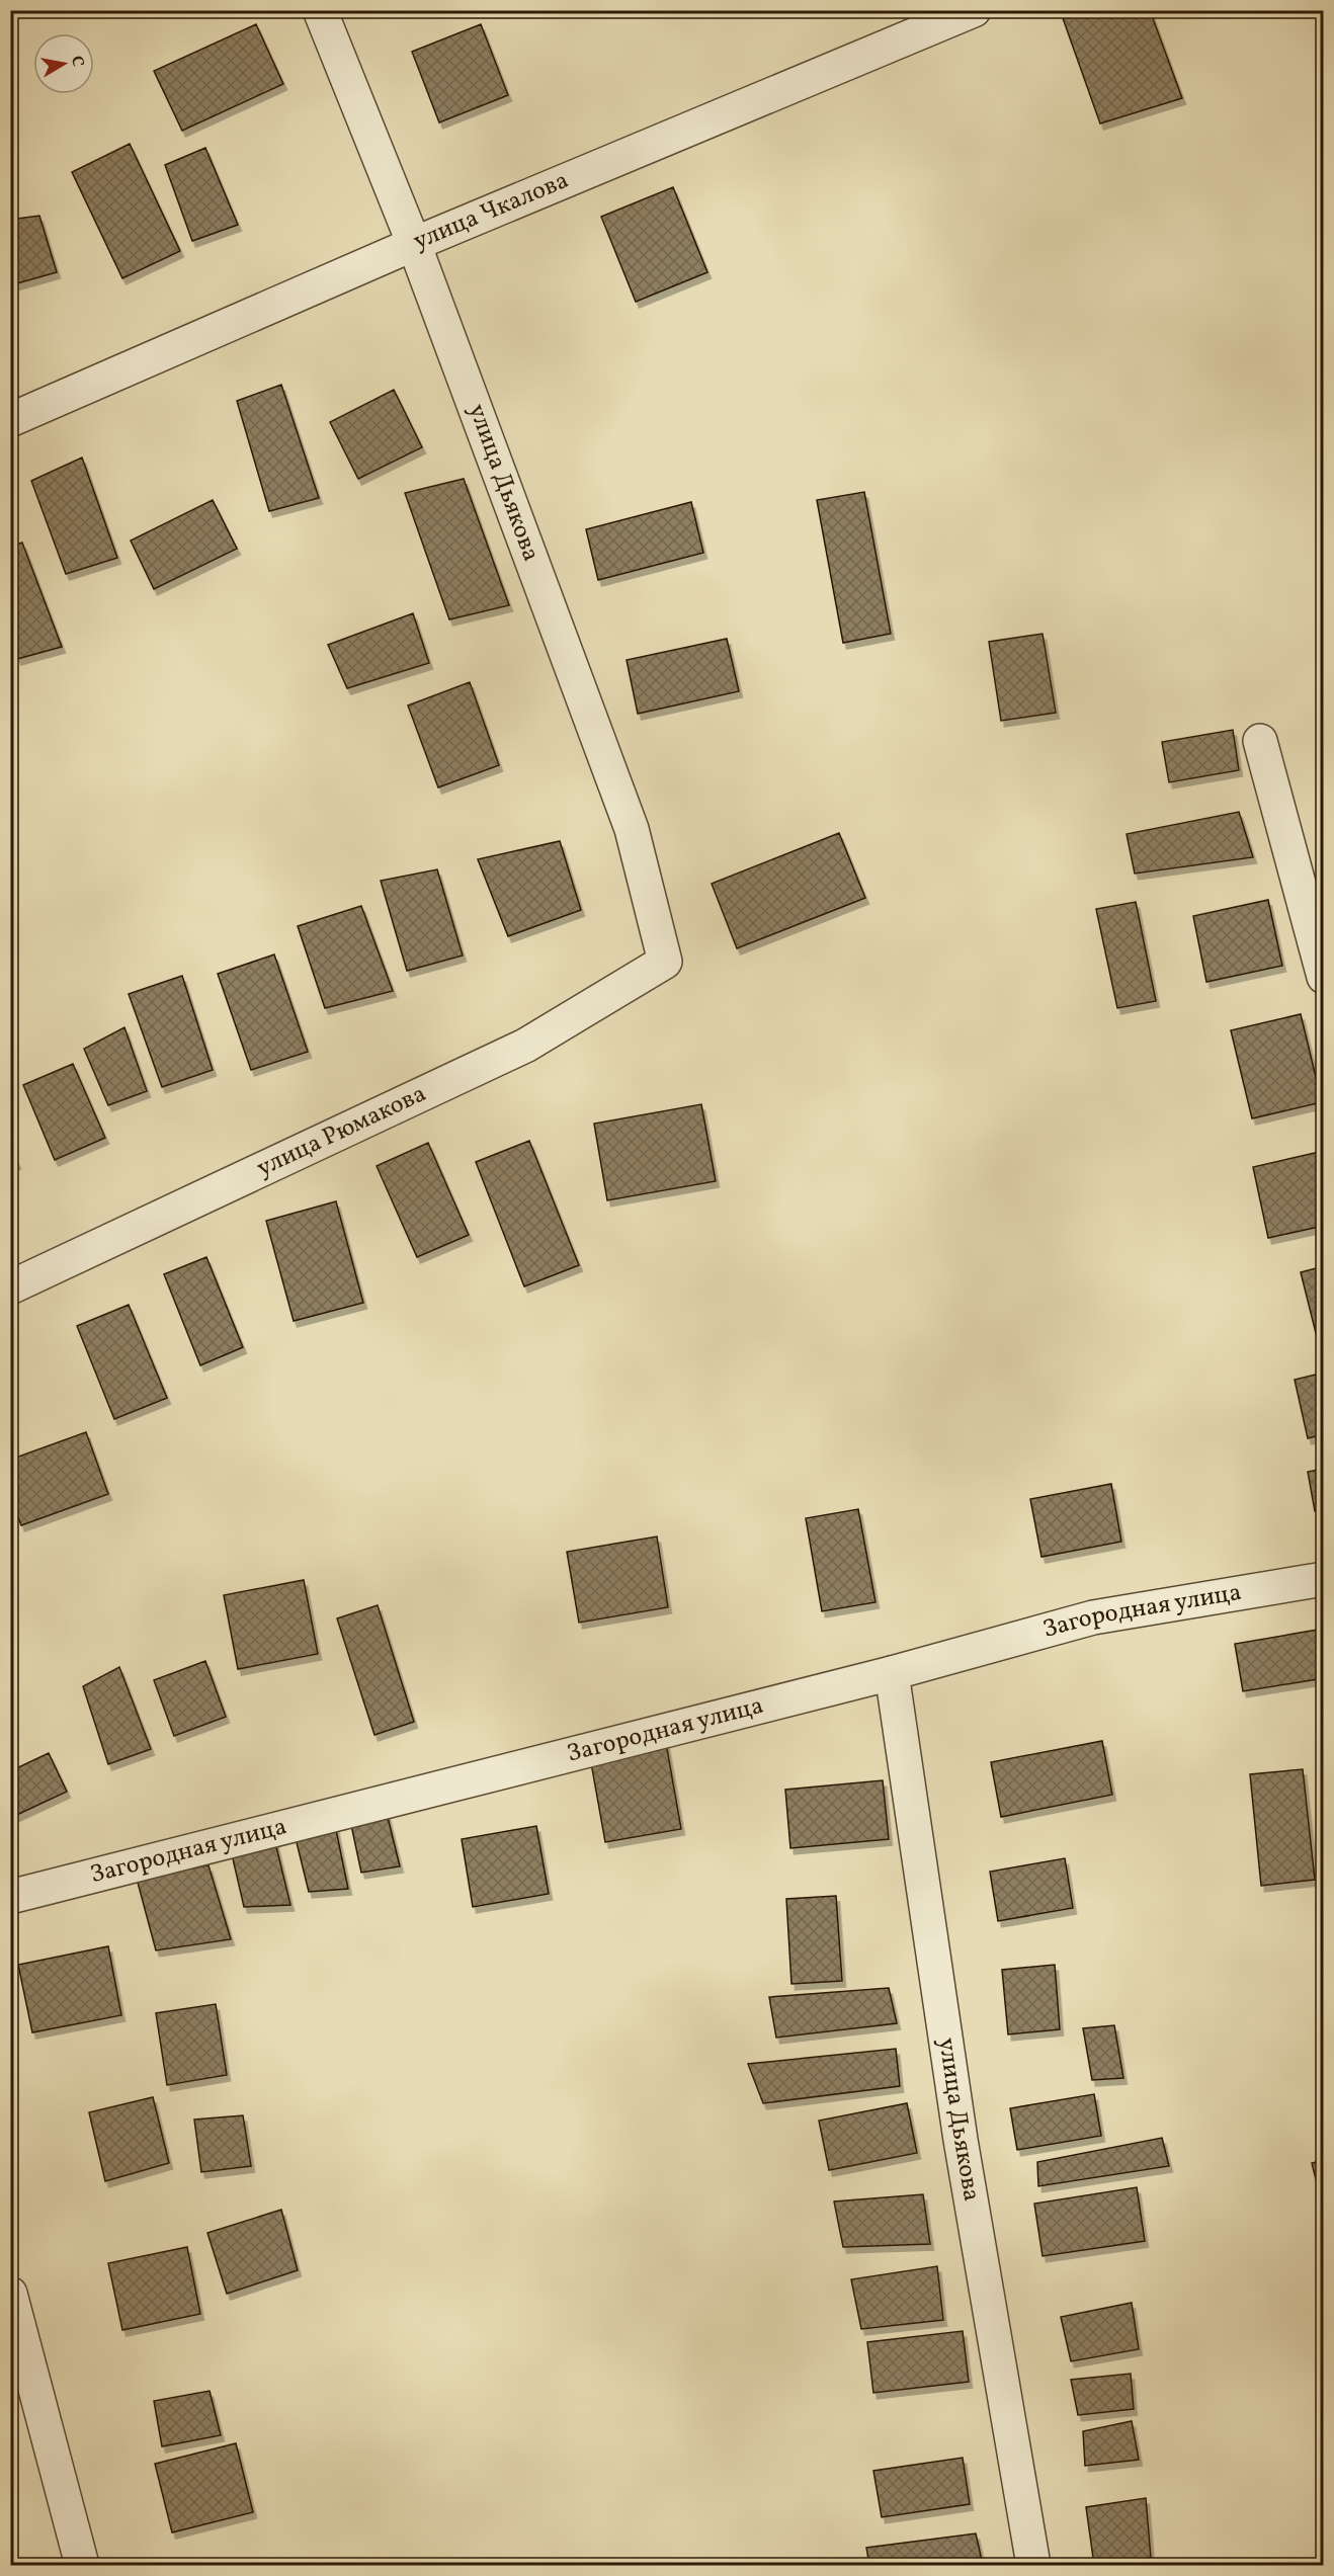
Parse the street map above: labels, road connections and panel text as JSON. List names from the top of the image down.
{
  "streets": {
    "street": [
      "улица Чкалова",
      "улица Дьякова",
      "улица Рюмакова",
      "Загородная улица"
    ]
  },
  "crossings": [
    ["улица Чкалова", "улица Дьякова"],
    ["улица Дьякова", "улица Рюмакова"],
    ["улица Дьякова", "Загородная улица"]
  ],
  "north": "right"
}
